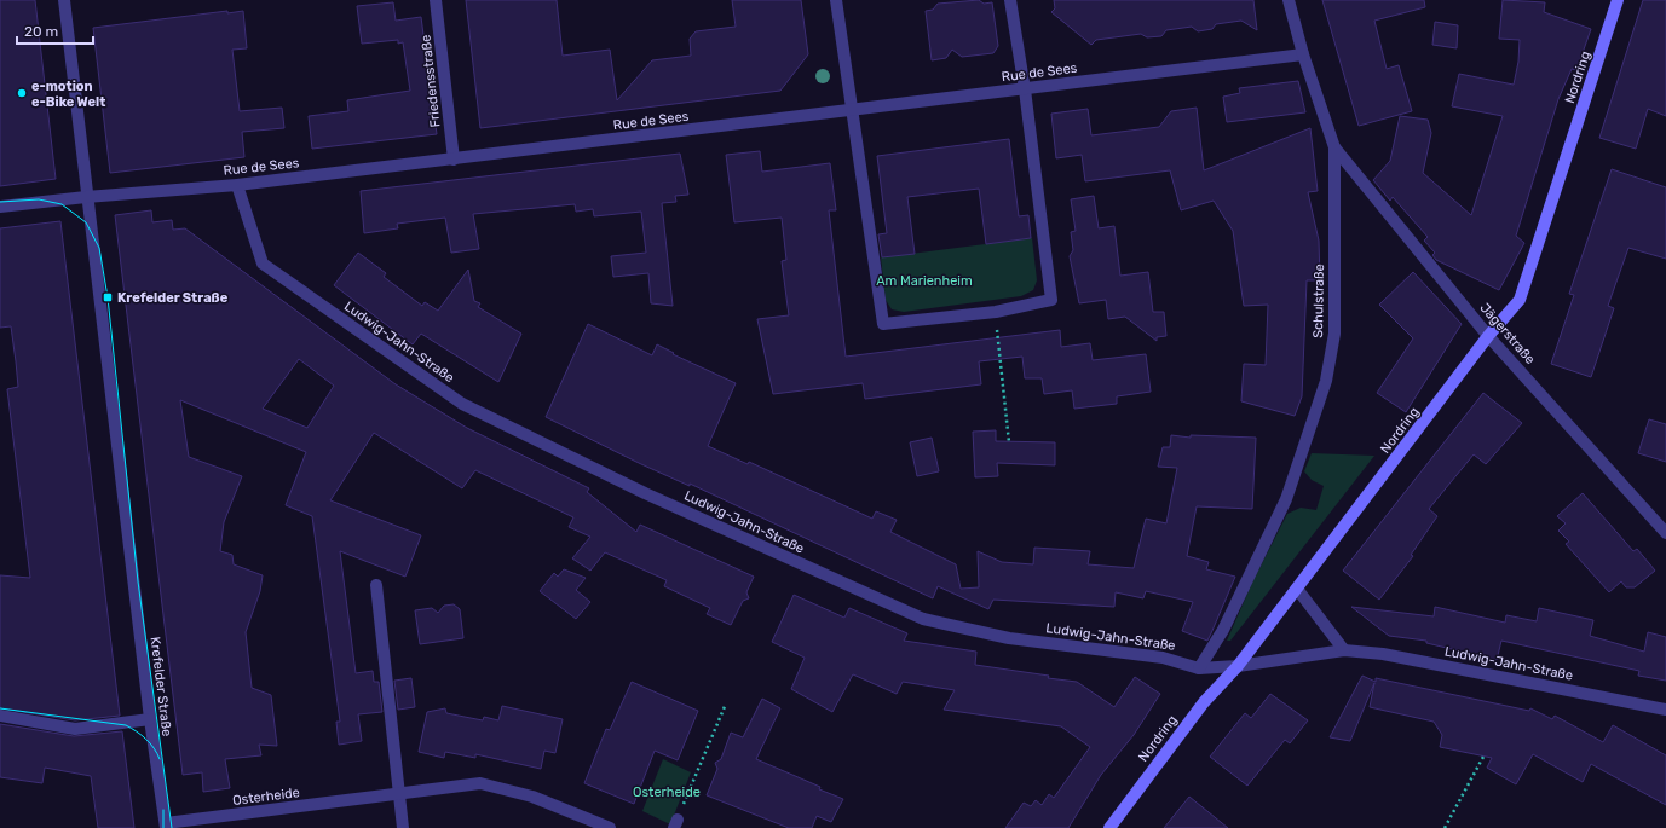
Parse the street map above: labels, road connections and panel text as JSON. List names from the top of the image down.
{
  "streets": {
    "main road": ["Nordring"],
    "street": [
      "Rue de Sees",
      "Friedensstraße",
      "Schulstraße",
      "Jägerstraße",
      "Ludwig-Jahn-Straße",
      "Krefelder Straße",
      "Osterheide"
    ]
  },
  "crossings": [
    ["Rue de Sees", "Friedensstraße"],
    ["Rue de Sees", "Schulstraße"],
    ["Rue de Sees", "Ludwig-Jahn-Straße"],
    ["Rue de Sees", "Krefelder Straße"],
    ["Nordring", "Jägerstraße"],
    ["Nordring", "Ludwig-Jahn-Straße"],
    ["Schulstraße", "Jägerstraße"],
    ["Schulstraße", "Ludwig-Jahn-Straße"],
    ["Krefelder Straße", "Osterheide"]
  ],
  "parks": ["Am Marienheim", "Osterheide"],
  "places": {
    "other": ["e-motion e-Bike Welt"],
    "transit": ["Krefelder Straße"]
  },
  "scale_bar": "20 m"
}
